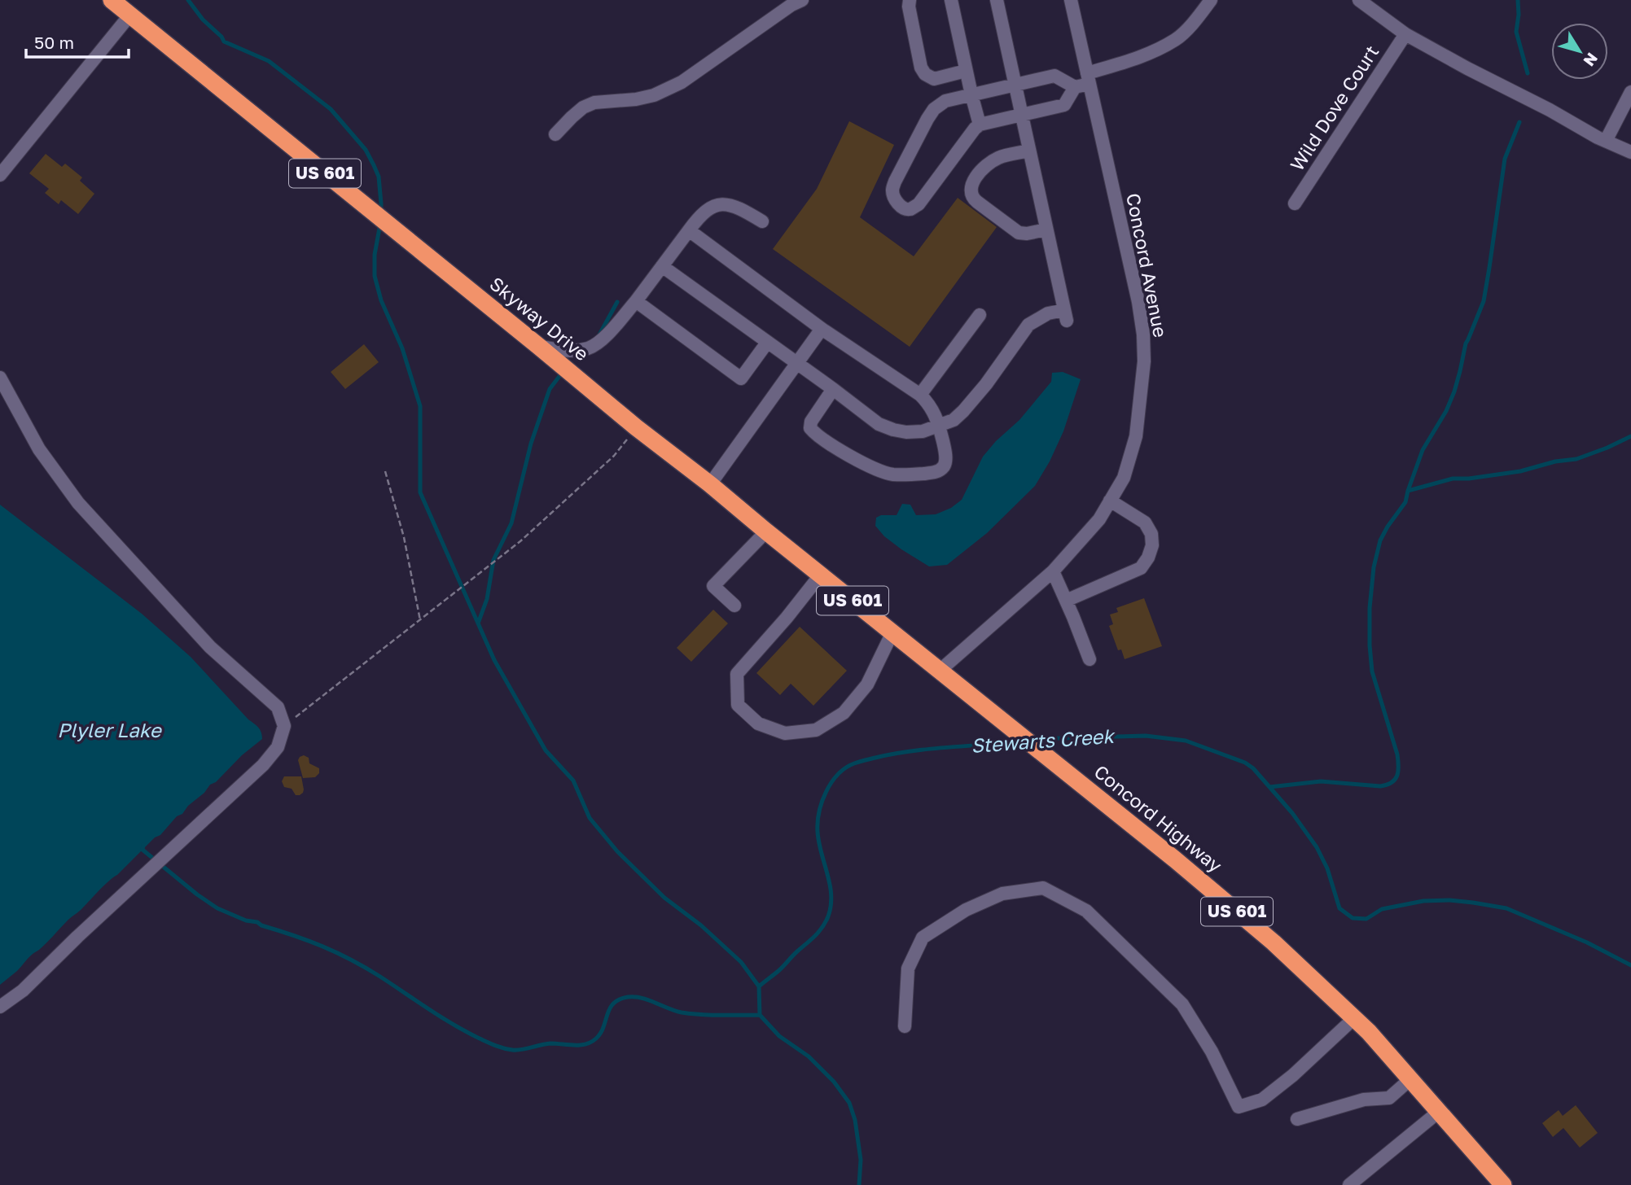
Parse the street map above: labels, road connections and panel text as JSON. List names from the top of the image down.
{
  "streets": {
    "highway": ["US 601", "Skyway Drive", "Concord Highway"],
    "street": ["Wild Dove Court", "Concord Avenue"]
  },
  "crossings": [
    ["Concord Avenue", "Skyway Drive"],
    ["Concord Avenue", "Concord Highway"],
    ["Skyway Drive", "Concord Highway"]
  ],
  "water": ["Plyler Lake", "Stewarts Creek"],
  "scale_bar": "50 m",
  "north": "bottom right"
}
